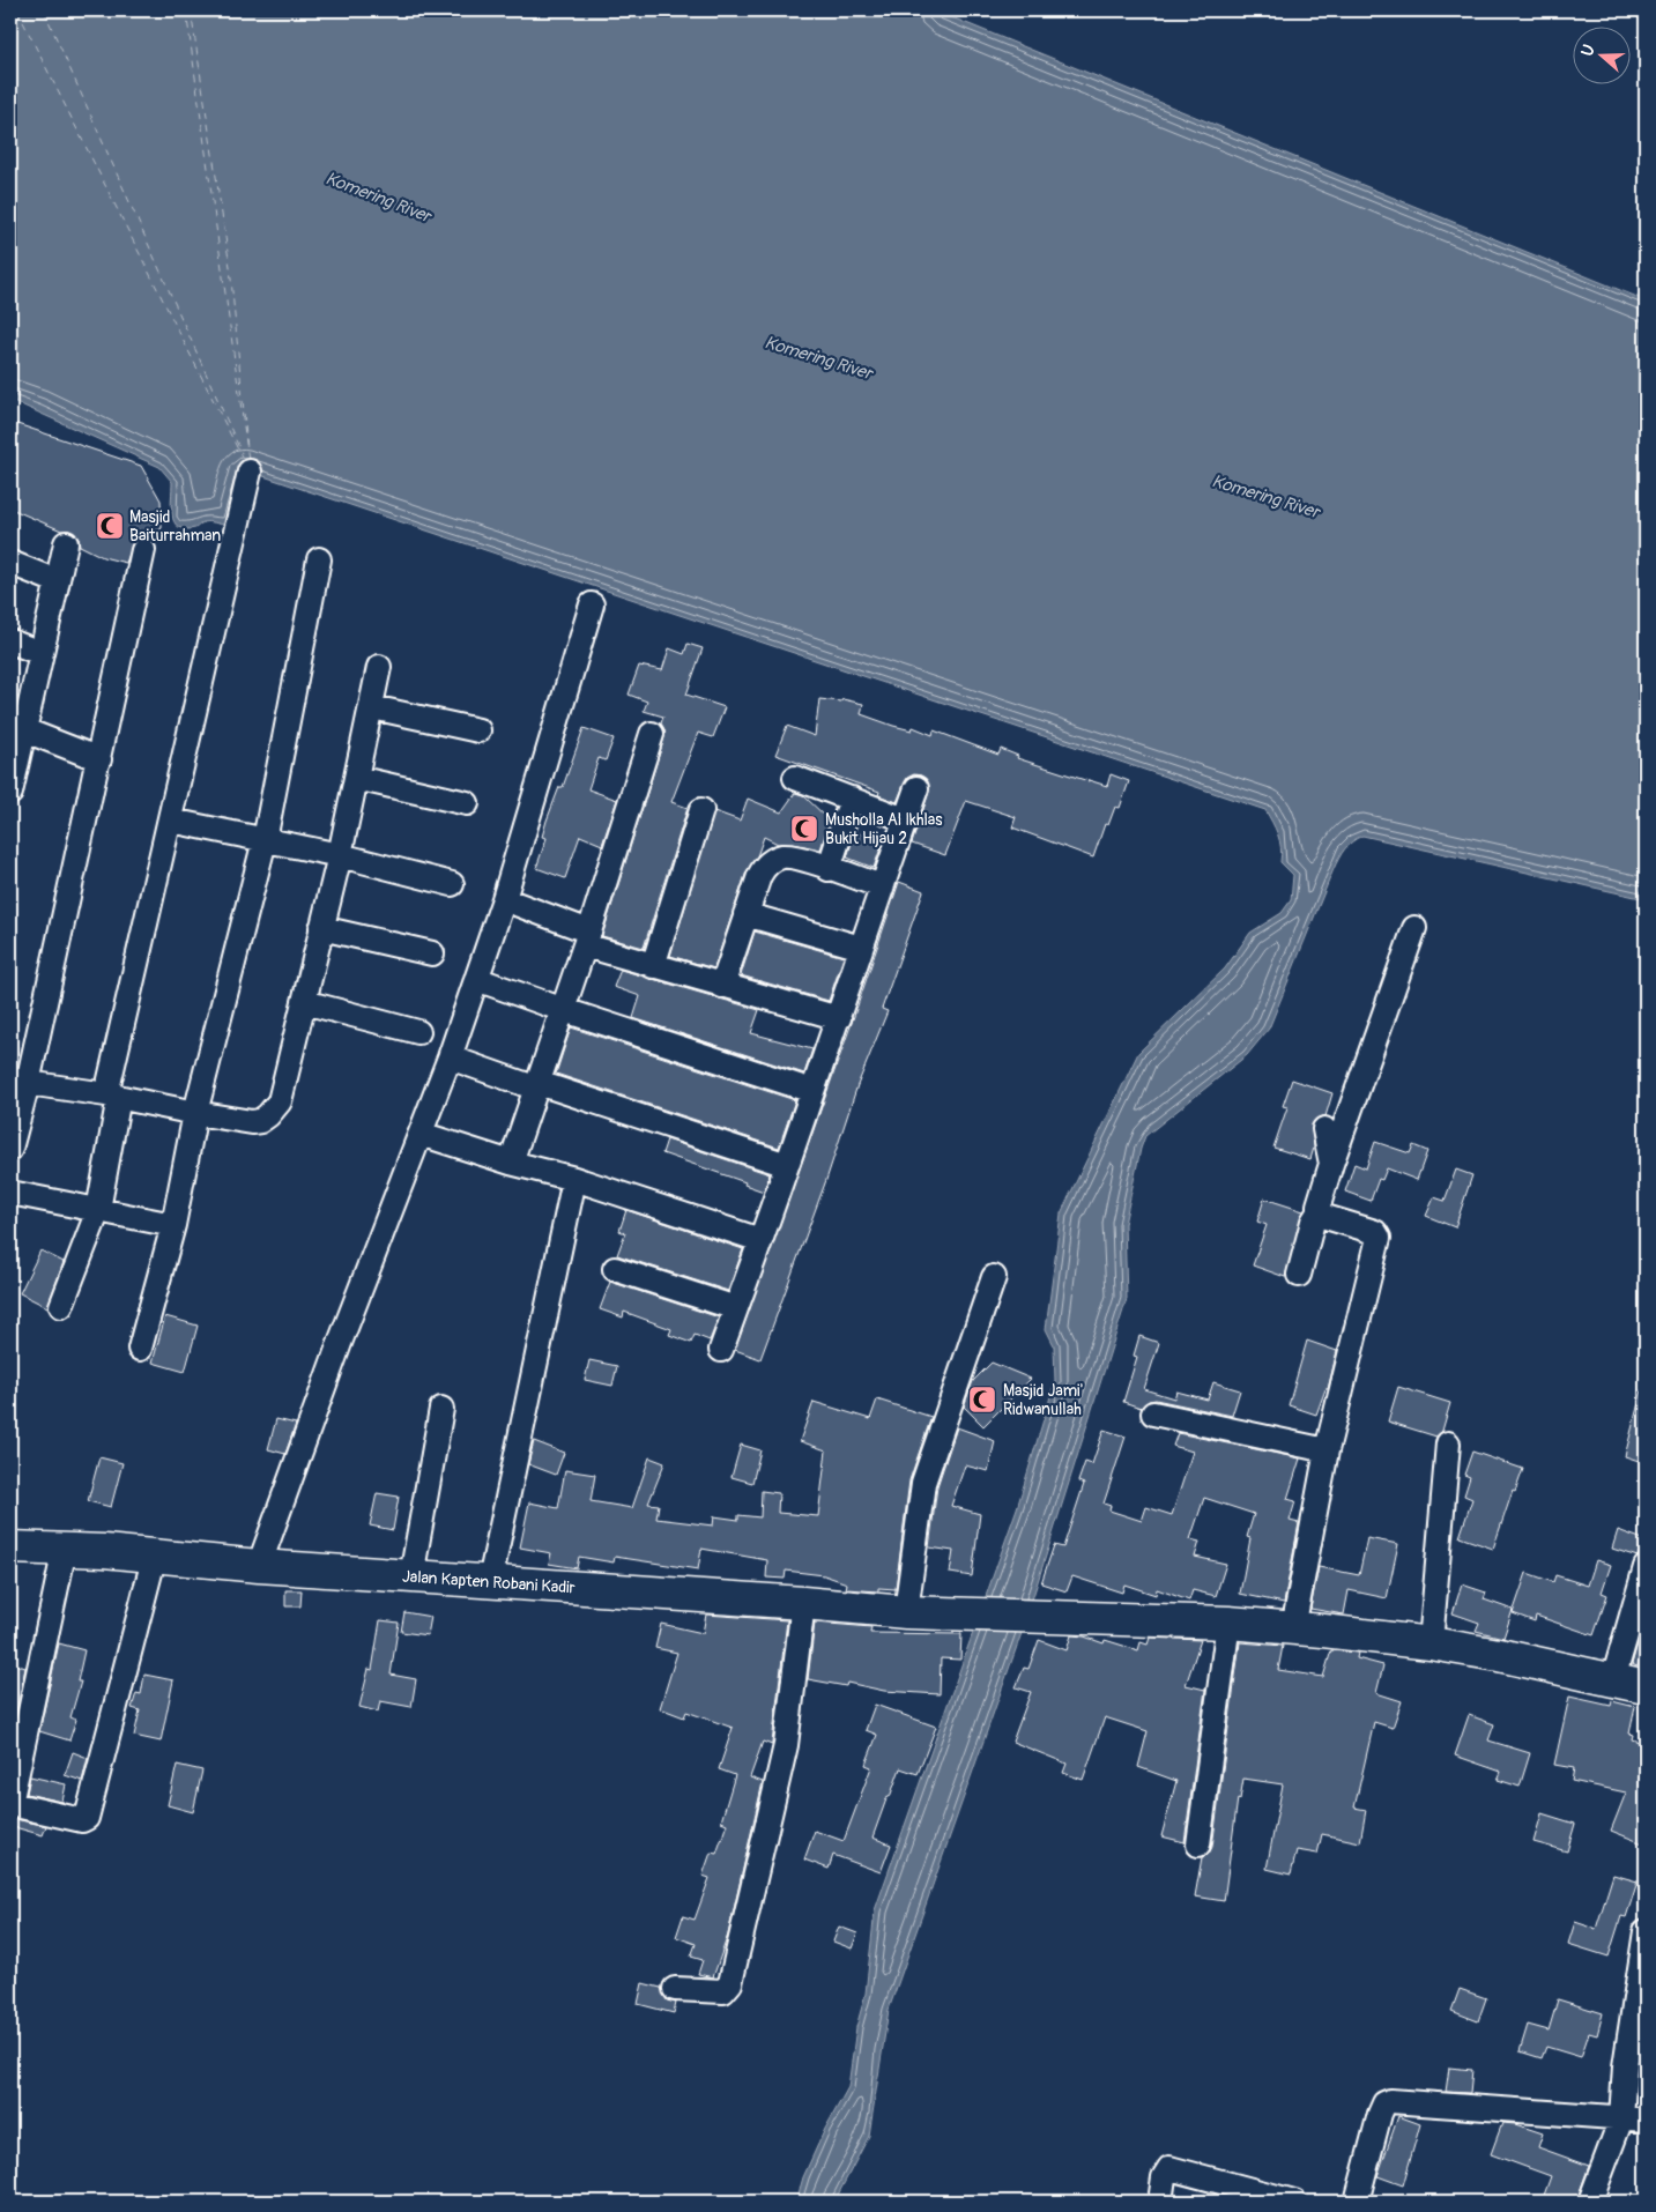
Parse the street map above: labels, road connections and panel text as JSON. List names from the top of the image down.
{
  "streets": {
    "main road": ["Jalan Kapten Robani Kadir"]
  },
  "water": ["Komering River"],
  "places": {
    "mosque": ["Masjid Baiturrahman", "Musholla Al Ikhlas Bukit Hijau 2", "Masjid Jami' Ridwanullah"]
  },
  "north": "left"
}
